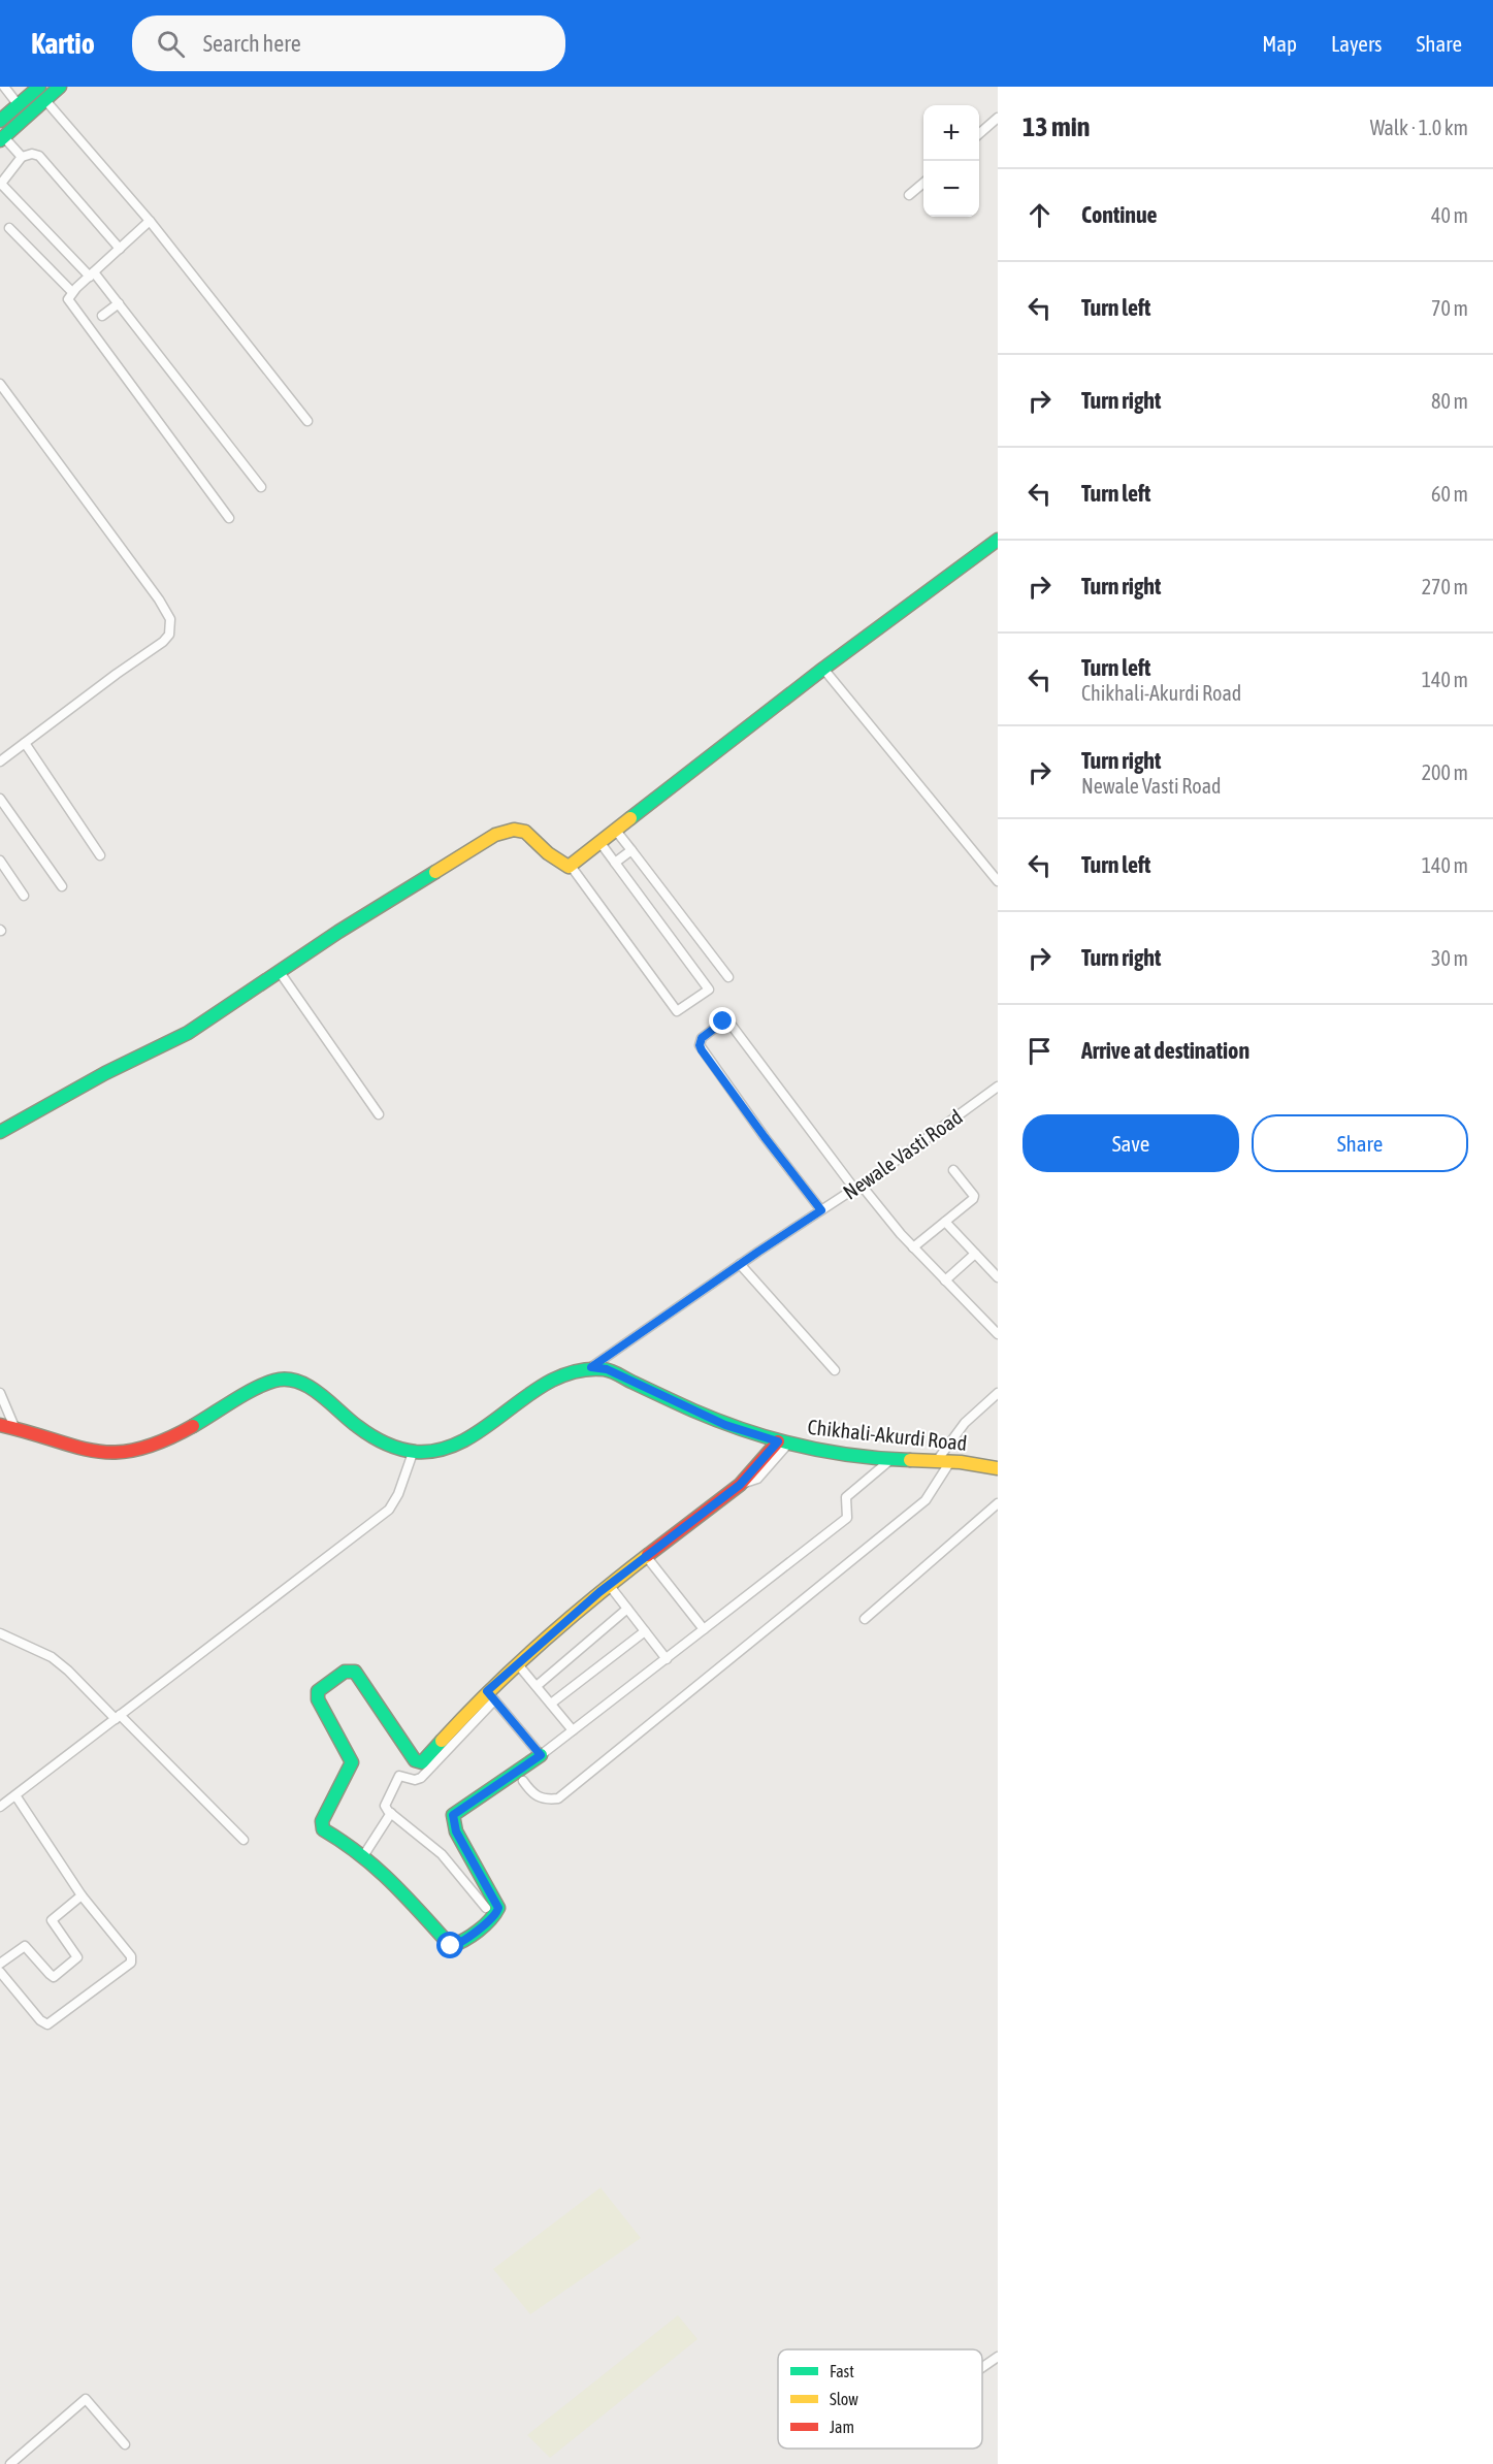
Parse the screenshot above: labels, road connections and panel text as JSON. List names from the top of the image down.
{
  "streets": {
    "street": ["Newale Vasti Road", "Chikhali-Akurdi Road"]
  },
  "crossings": [
    ["Newale Vasti Road", "Chikhali-Akurdi Road"]
  ],
  "legend": ["Fast", "Slow", "Jam"],
  "page": {
    "header": "Kartio",
    "search": "Search here",
    "nav": ["Map", "Layers", "Share"],
    "heading": ["13 min", "Walk · 1.0 km"],
    "map_buttons": ["+", "−"],
    "list": [
      ["Continue", "40 m"],
      ["Turn left", "70 m"],
      ["Turn right", "80 m"],
      ["Turn left", "60 m"],
      ["Turn right", "270 m"],
      ["Turn left", "Chikhali-Akurdi Road", "140 m"],
      ["Turn right", "Newale Vasti Road", "200 m"],
      ["Turn left", "140 m"],
      ["Turn right", "30 m"],
      "Arrive at destination"
    ],
    "buttons": ["Save", "Share"]
  }
}
